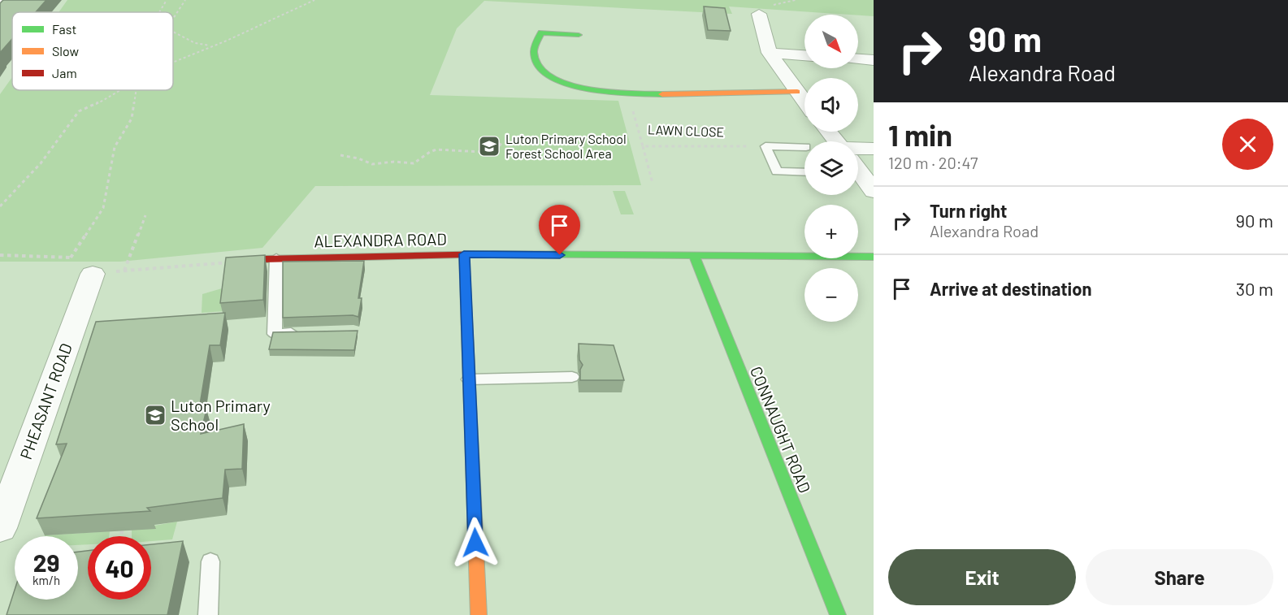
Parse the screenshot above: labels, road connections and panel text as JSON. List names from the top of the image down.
{
  "streets": {
    "street": ["ALEXANDRA ROAD", "PHEASANT ROAD", "CONNAUGHT ROAD"],
    "path": ["LAWN CLOSE"]
  },
  "crossings": [
    ["ALEXANDRA ROAD", "CONNAUGHT ROAD"]
  ],
  "places": {
    "school or university": ["Luton Primary School Forest School Area", "Luton Primary School"]
  },
  "legend": ["Fast", "Slow", "Jam"],
  "north": "bottom right",
  "page": {
    "turn": ["90 m", "Alexandra Road"],
    "map_buttons": ["+", "−"],
    "heading": ["1 min", "120 m · 20:47"],
    "list": [
      {
        "name": "Turn right",
        "note": "Alexandra Road",
        "value": "90 m"
      },
      {
        "name": "Arrive at destination",
        "value": "30 m"
      }
    ],
    "speed": "29 km/h",
    "limit": "40",
    "buttons": ["Exit", "Share"]
  }
}
